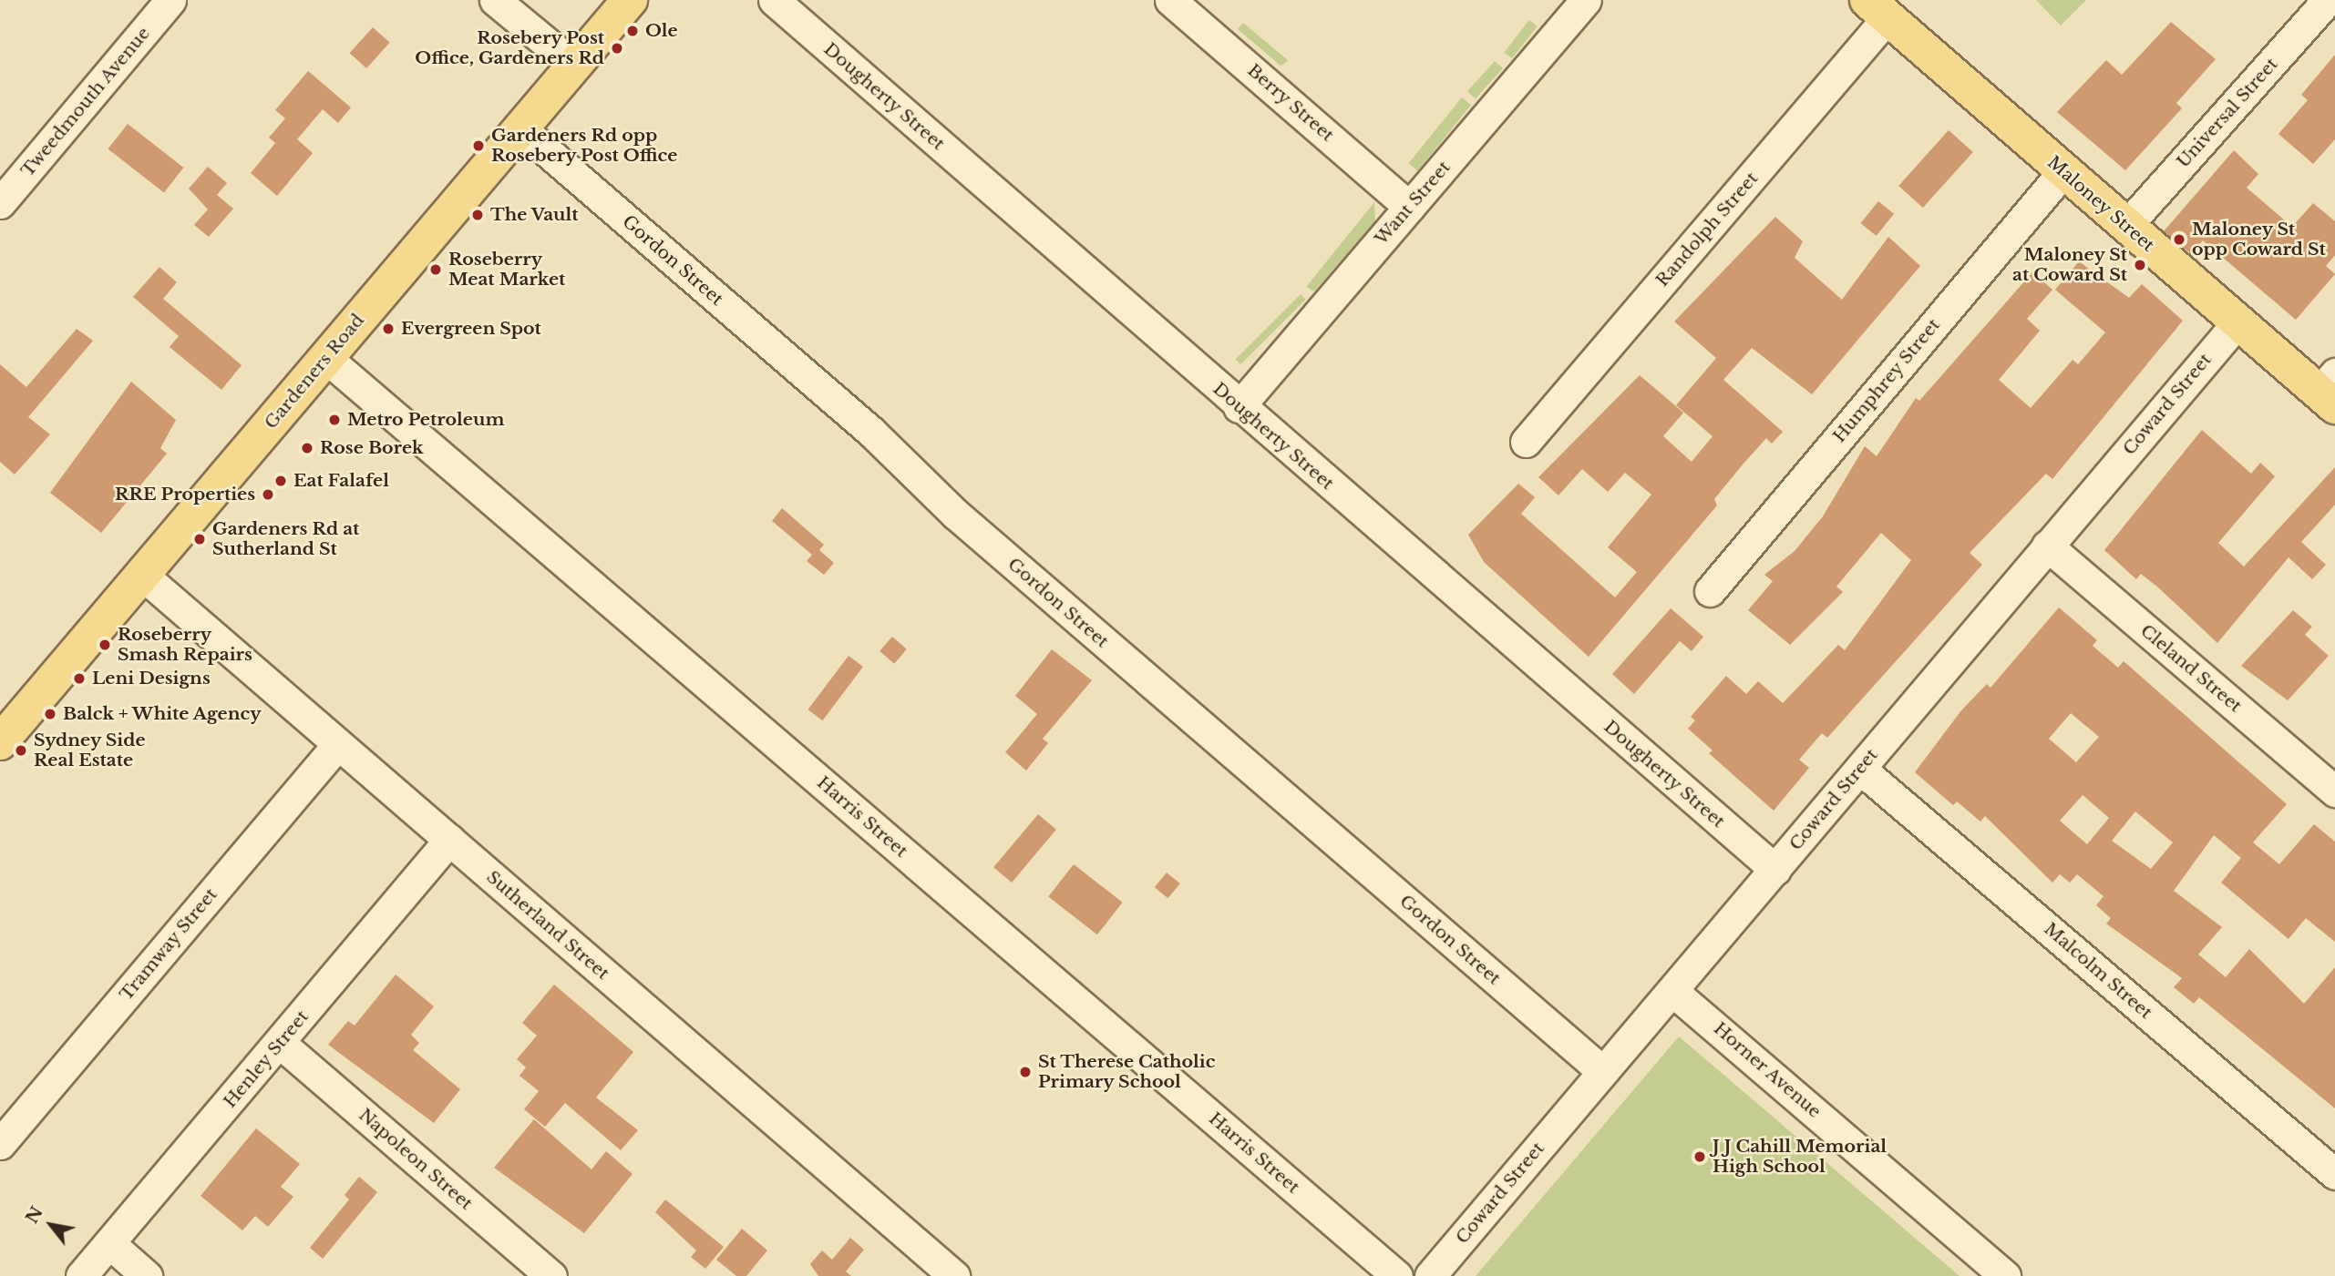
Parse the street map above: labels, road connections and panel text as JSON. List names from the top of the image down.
{
  "streets": {
    "main road": ["Maloney Street", "Gardeners Road"],
    "street": [
      "Dougherty Street",
      "Tweedmouth Avenue",
      "Berry Street",
      "Universal Street",
      "Want Street",
      "Randolph Street",
      "Gordon Street",
      "Humphrey Street",
      "Coward Street",
      "Cleland Street",
      "Harris Street",
      "Sutherland Street",
      "Tramway Street",
      "Malcolm Street",
      "Henley Street",
      "Horner Avenue",
      "Napoleon Street"
    ]
  },
  "crossings": [
    ["Dougherty Street", "Want Street"],
    ["Dougherty Street", "Coward Street"],
    ["Berry Street", "Want Street"],
    ["Universal Street", "Maloney Street"],
    ["Maloney Street", "Randolph Street"],
    ["Maloney Street", "Humphrey Street"],
    ["Maloney Street", "Coward Street"],
    ["Gordon Street", "Gardeners Road"],
    ["Gordon Street", "Coward Street"],
    ["Gardeners Road", "Harris Street"],
    ["Gardeners Road", "Sutherland Street"],
    ["Coward Street", "Cleland Street"],
    ["Coward Street", "Malcolm Street"],
    ["Coward Street", "Horner Avenue"],
    ["Sutherland Street", "Tramway Street"],
    ["Sutherland Street", "Henley Street"],
    ["Henley Street", "Napoleon Street"]
  ],
  "places": [
    "Ole",
    "Rosebery Post Office, Gardeners Rd",
    "Gardeners Rd opp Rosebery Post Office",
    "The Vault",
    "Maloney St opp Coward St",
    "Maloney St at Coward St",
    "Roseberry Meat Market",
    "Evergreen Spot",
    "Metro Petroleum",
    "Rose Borek",
    "Eat Falafel",
    "RRE Properties",
    "Gardeners Rd at Sutherland St",
    "Roseberry Smash Repairs",
    "Leni Designs",
    "Balck + White Agency",
    "Sydney Side Real Estate",
    "St Therese Catholic Primary School",
    "J J Cahill Memorial High School"
  ],
  "north": "top left"
}
